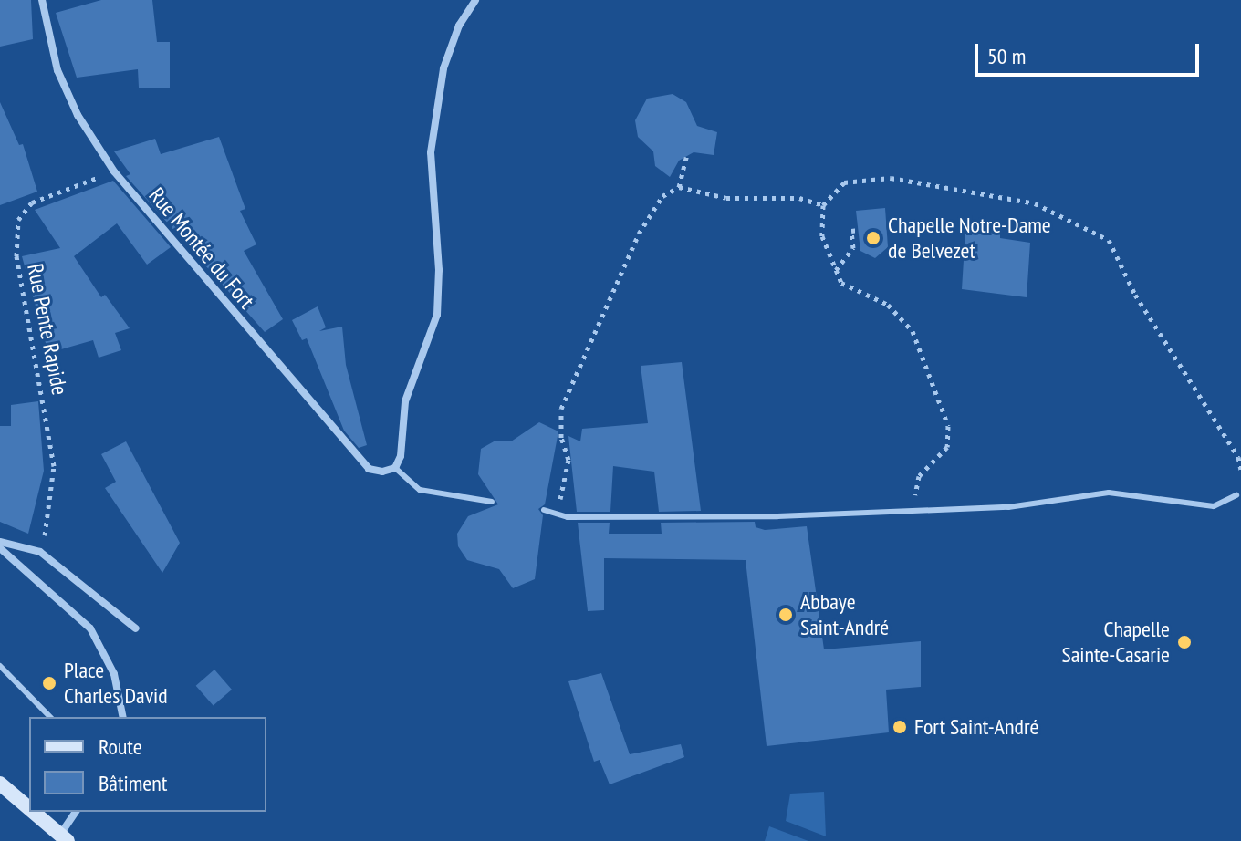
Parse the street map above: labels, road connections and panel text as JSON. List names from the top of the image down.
{
  "streets": {
    "street": ["Rue Montée du Fort"],
    "path": ["Rue Pente Rapide"]
  },
  "crossings": [
    ["Rue Montée du Fort", "Rue Pente Rapide"]
  ],
  "places": [
    "Chapelle Notre-Dame de Belvezet",
    "Abbaye Saint-André",
    "Chapelle Sainte-Casarie",
    "Place Charles David",
    "Fort Saint-André"
  ],
  "legend": ["Route", "Bâtiment"],
  "scale_bar": "50 m"
}
